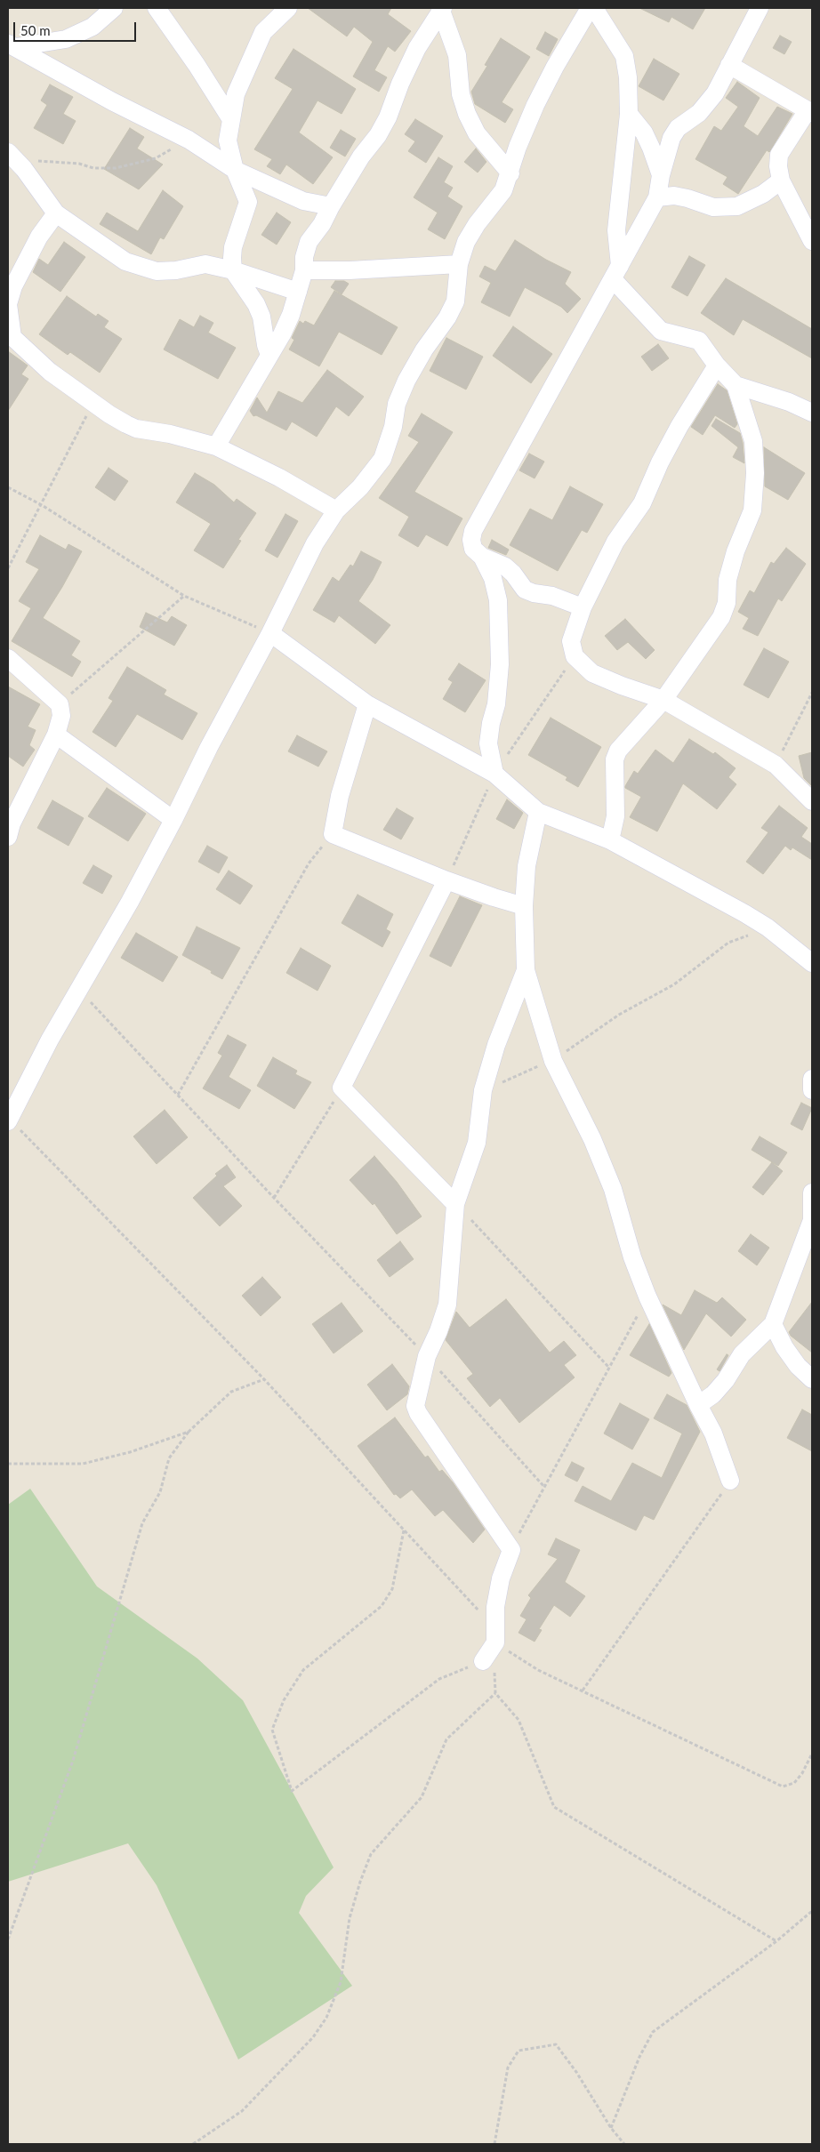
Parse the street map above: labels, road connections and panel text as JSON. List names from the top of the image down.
{
  "scale_bar": "50 m"
}
